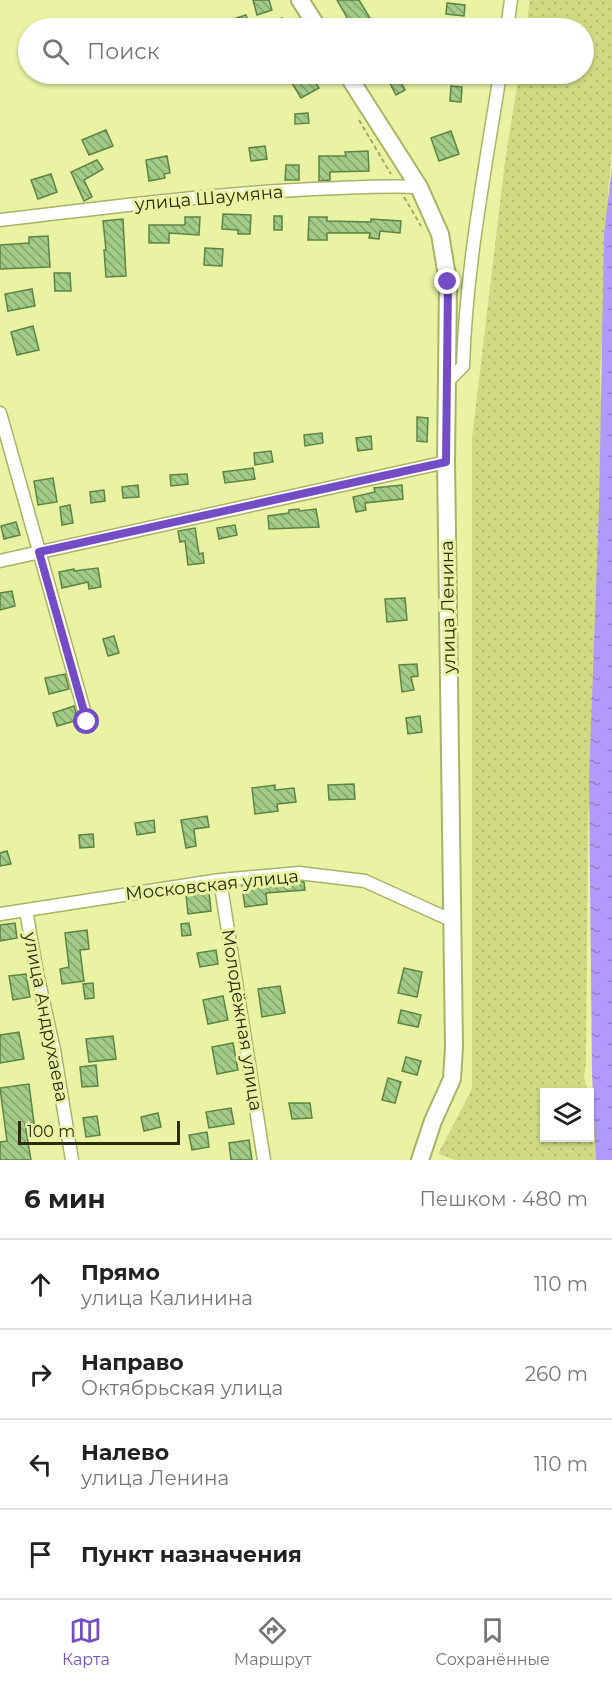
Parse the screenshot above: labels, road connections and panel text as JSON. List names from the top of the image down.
{
  "streets": {
    "street": [
      "улица Шаумяна",
      "улица Ленина",
      "Московская улица",
      "улица Андрухаева",
      "Молодёжная улица"
    ]
  },
  "crossings": [
    ["улица Шаумяна", "улица Ленина"],
    ["улица Ленина", "Московская улица"],
    ["Московская улица", "улица Андрухаева"],
    ["Московская улица", "Молодёжная улица"]
  ],
  "scale_bar": "100 m",
  "page": {
    "search": "Поиск",
    "scale": "100 m",
    "heading": ["6 мин", "Пешком · 480 m"],
    "list": [
      ["Прямо", "улица Калинина", "110 m"],
      ["Направо", "Октябрьская улица", "260 m"],
      ["Налево", "улица Ленина", "110 m"],
      "Пункт назначения"
    ],
    "nav": ["Карта", "Маршрут", "Сохранённые"]
  }
}
